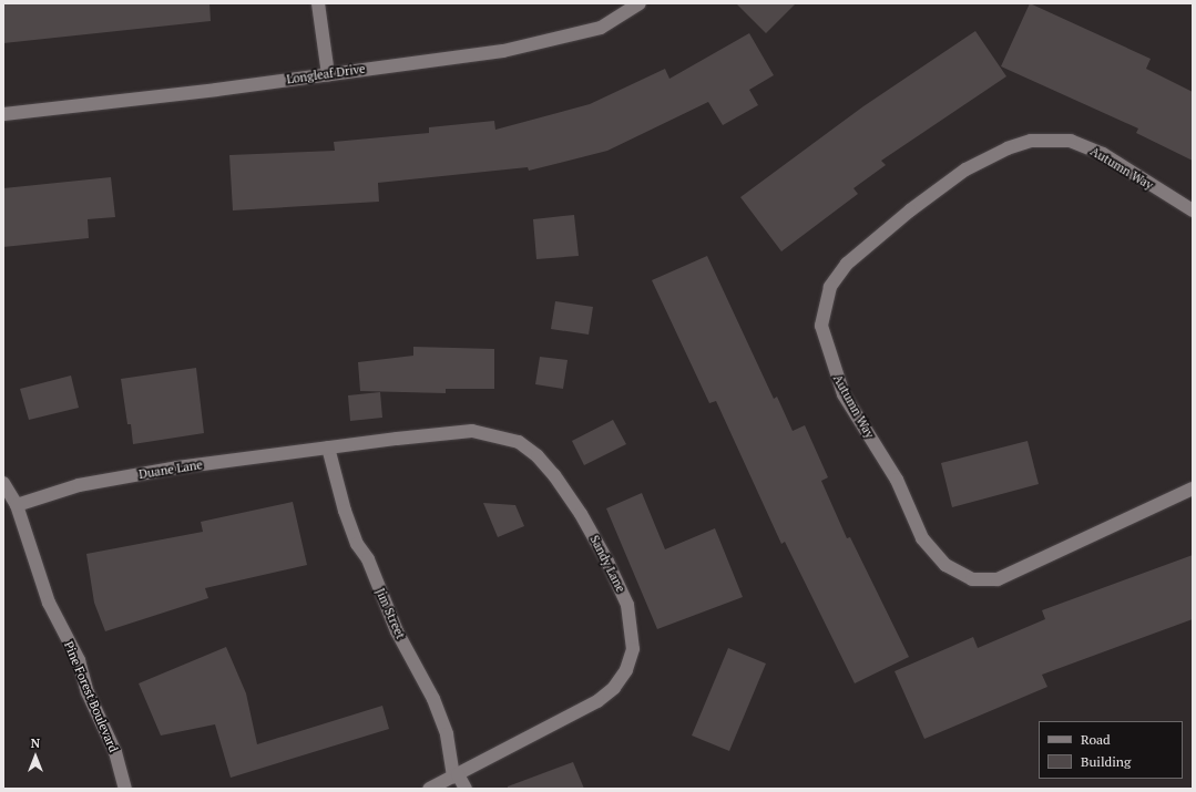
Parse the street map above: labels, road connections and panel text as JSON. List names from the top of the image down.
{
  "streets": {
    "street": [
      "Longleaf Drive",
      "Autumn Way",
      "Duane Lane",
      "Sandy Lane",
      "Jim Street",
      "Pine Forest Boulevard"
    ]
  },
  "crossings": [
    ["Duane Lane", "Sandy Lane"],
    ["Duane Lane", "Jim Street"],
    ["Duane Lane", "Pine Forest Boulevard"],
    ["Sandy Lane", "Jim Street"]
  ],
  "legend": ["Road", "Building"],
  "north": "top"
}
